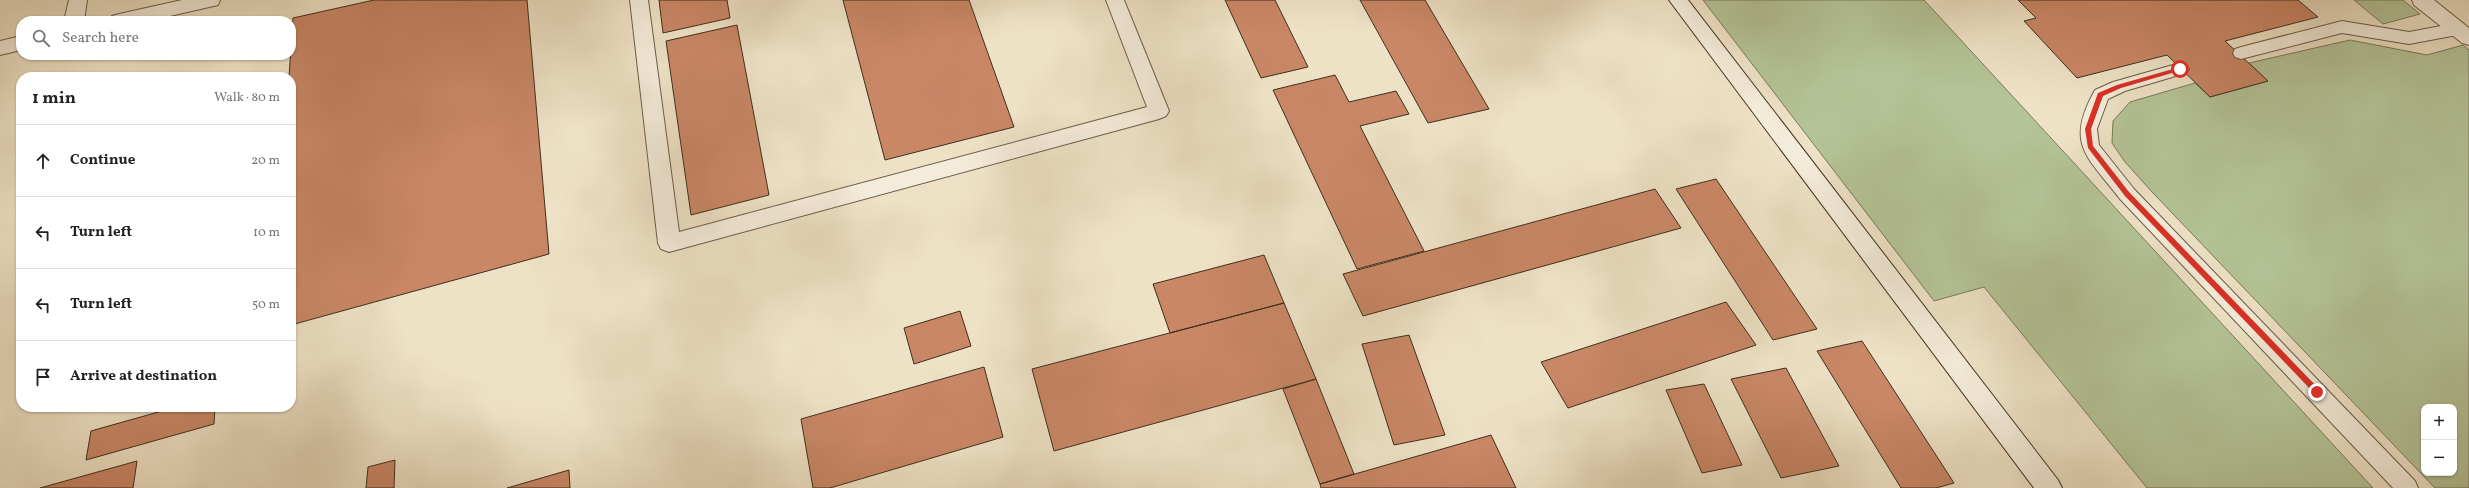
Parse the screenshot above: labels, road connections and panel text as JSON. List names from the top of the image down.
{
  "page": {
    "search": "Search here",
    "heading": ["1 min", "Walk · 80 m"],
    "list": [
      ["Continue", "20 m"],
      ["Turn left", "10 m"],
      ["Turn left", "50 m"],
      "Arrive at destination"
    ],
    "map_buttons": ["+", "−"]
  }
}
